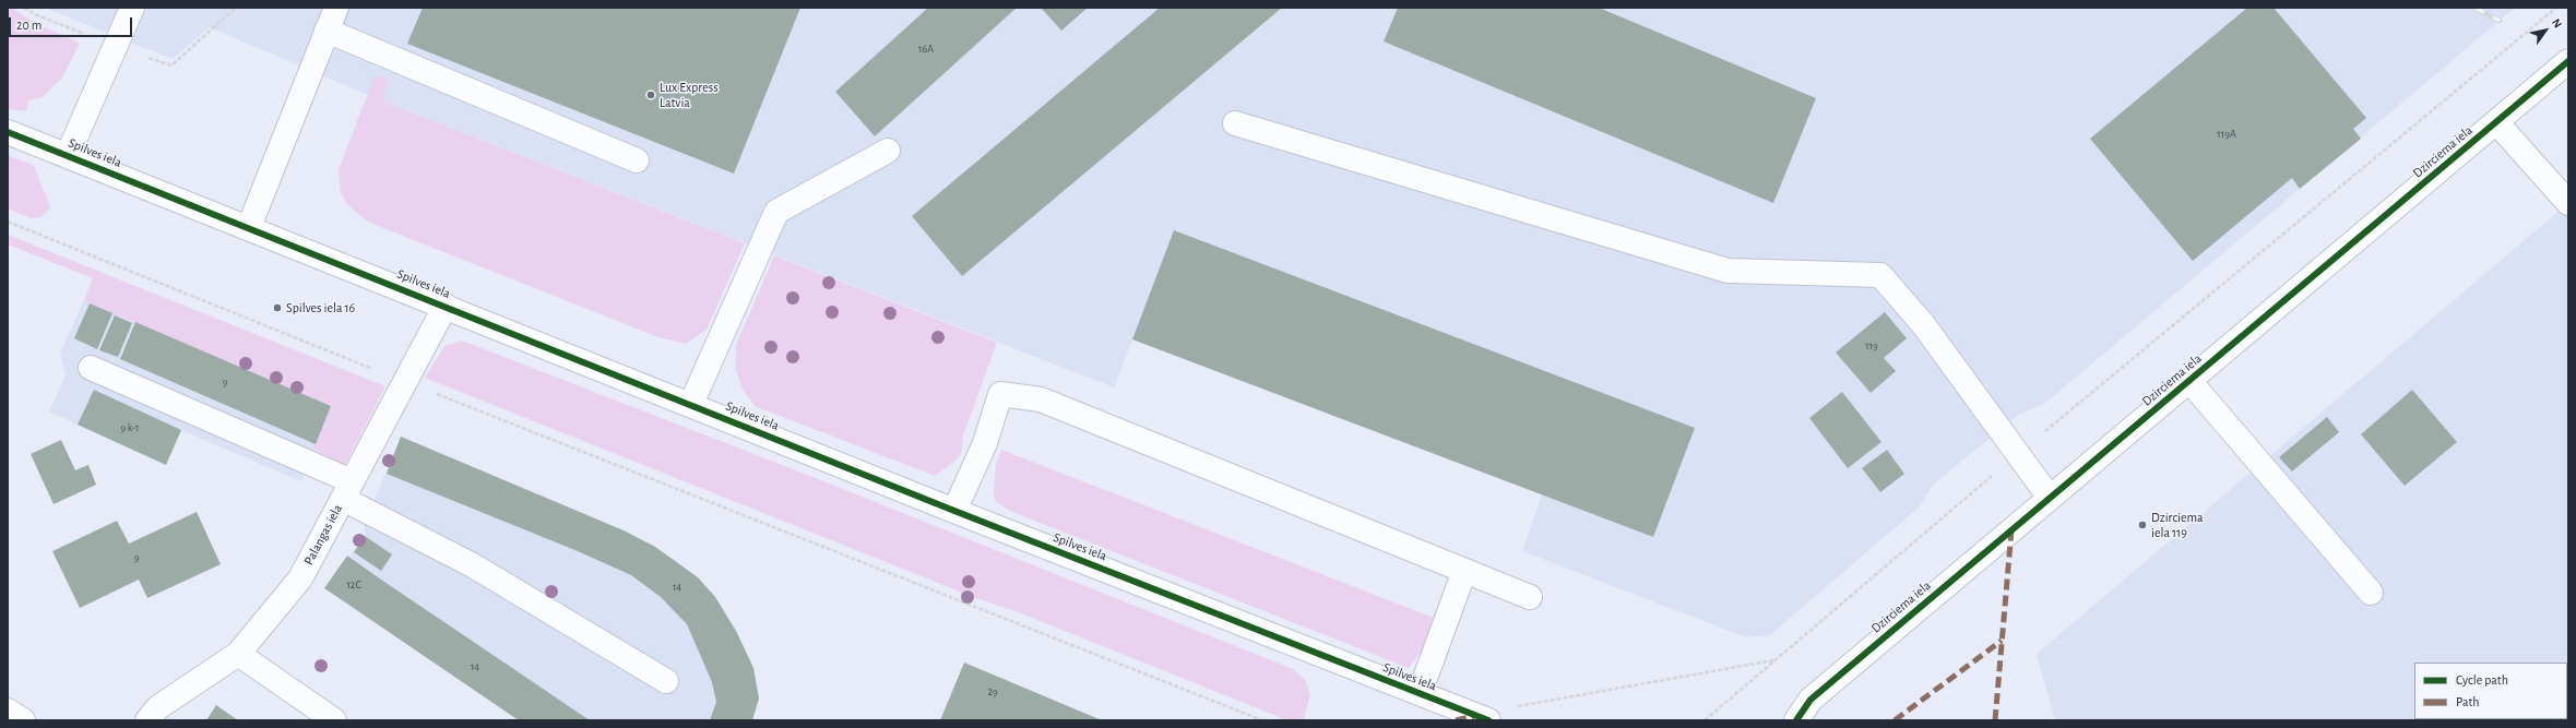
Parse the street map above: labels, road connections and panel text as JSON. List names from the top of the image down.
{
  "streets": {
    "street": ["Dzirciema iela", "Spilves iela", "Palangas iela"]
  },
  "crossings": [
    ["Spilves iela", "Palangas iela"]
  ],
  "places": ["Lux Express Latvia", "Spilves iela 16", "Dzirciema iela 119"],
  "house_numbers": [
    "16A",
    "119A",
    "119",
    "9",
    "9 k-1",
    "9",
    "12C",
    "14",
    "14",
    "29"
  ],
  "legend": ["Cycle path", "Path"],
  "scale_bar": "20 m",
  "north": "top right"
}
